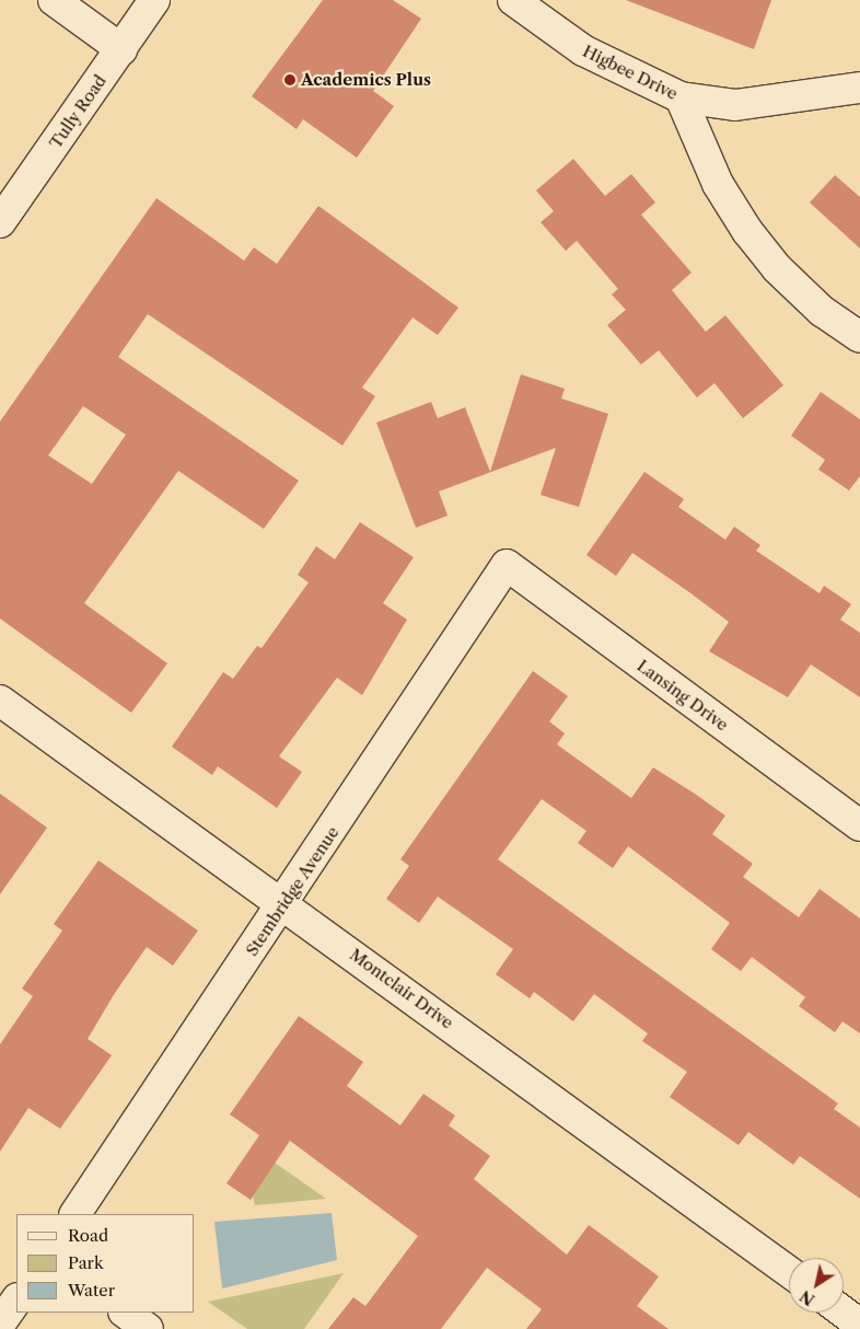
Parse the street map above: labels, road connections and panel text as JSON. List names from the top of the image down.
{
  "streets": {
    "street": [
      "Higbee Drive",
      "Tully Road",
      "Lansing Drive",
      "Stembridge Avenue",
      "Montclair Drive"
    ]
  },
  "crossings": [
    ["Lansing Drive", "Stembridge Avenue"],
    ["Stembridge Avenue", "Montclair Drive"]
  ],
  "places": ["Academics Plus"],
  "legend": ["Road", "Park", "Water"],
  "north": "bottom left"
}
